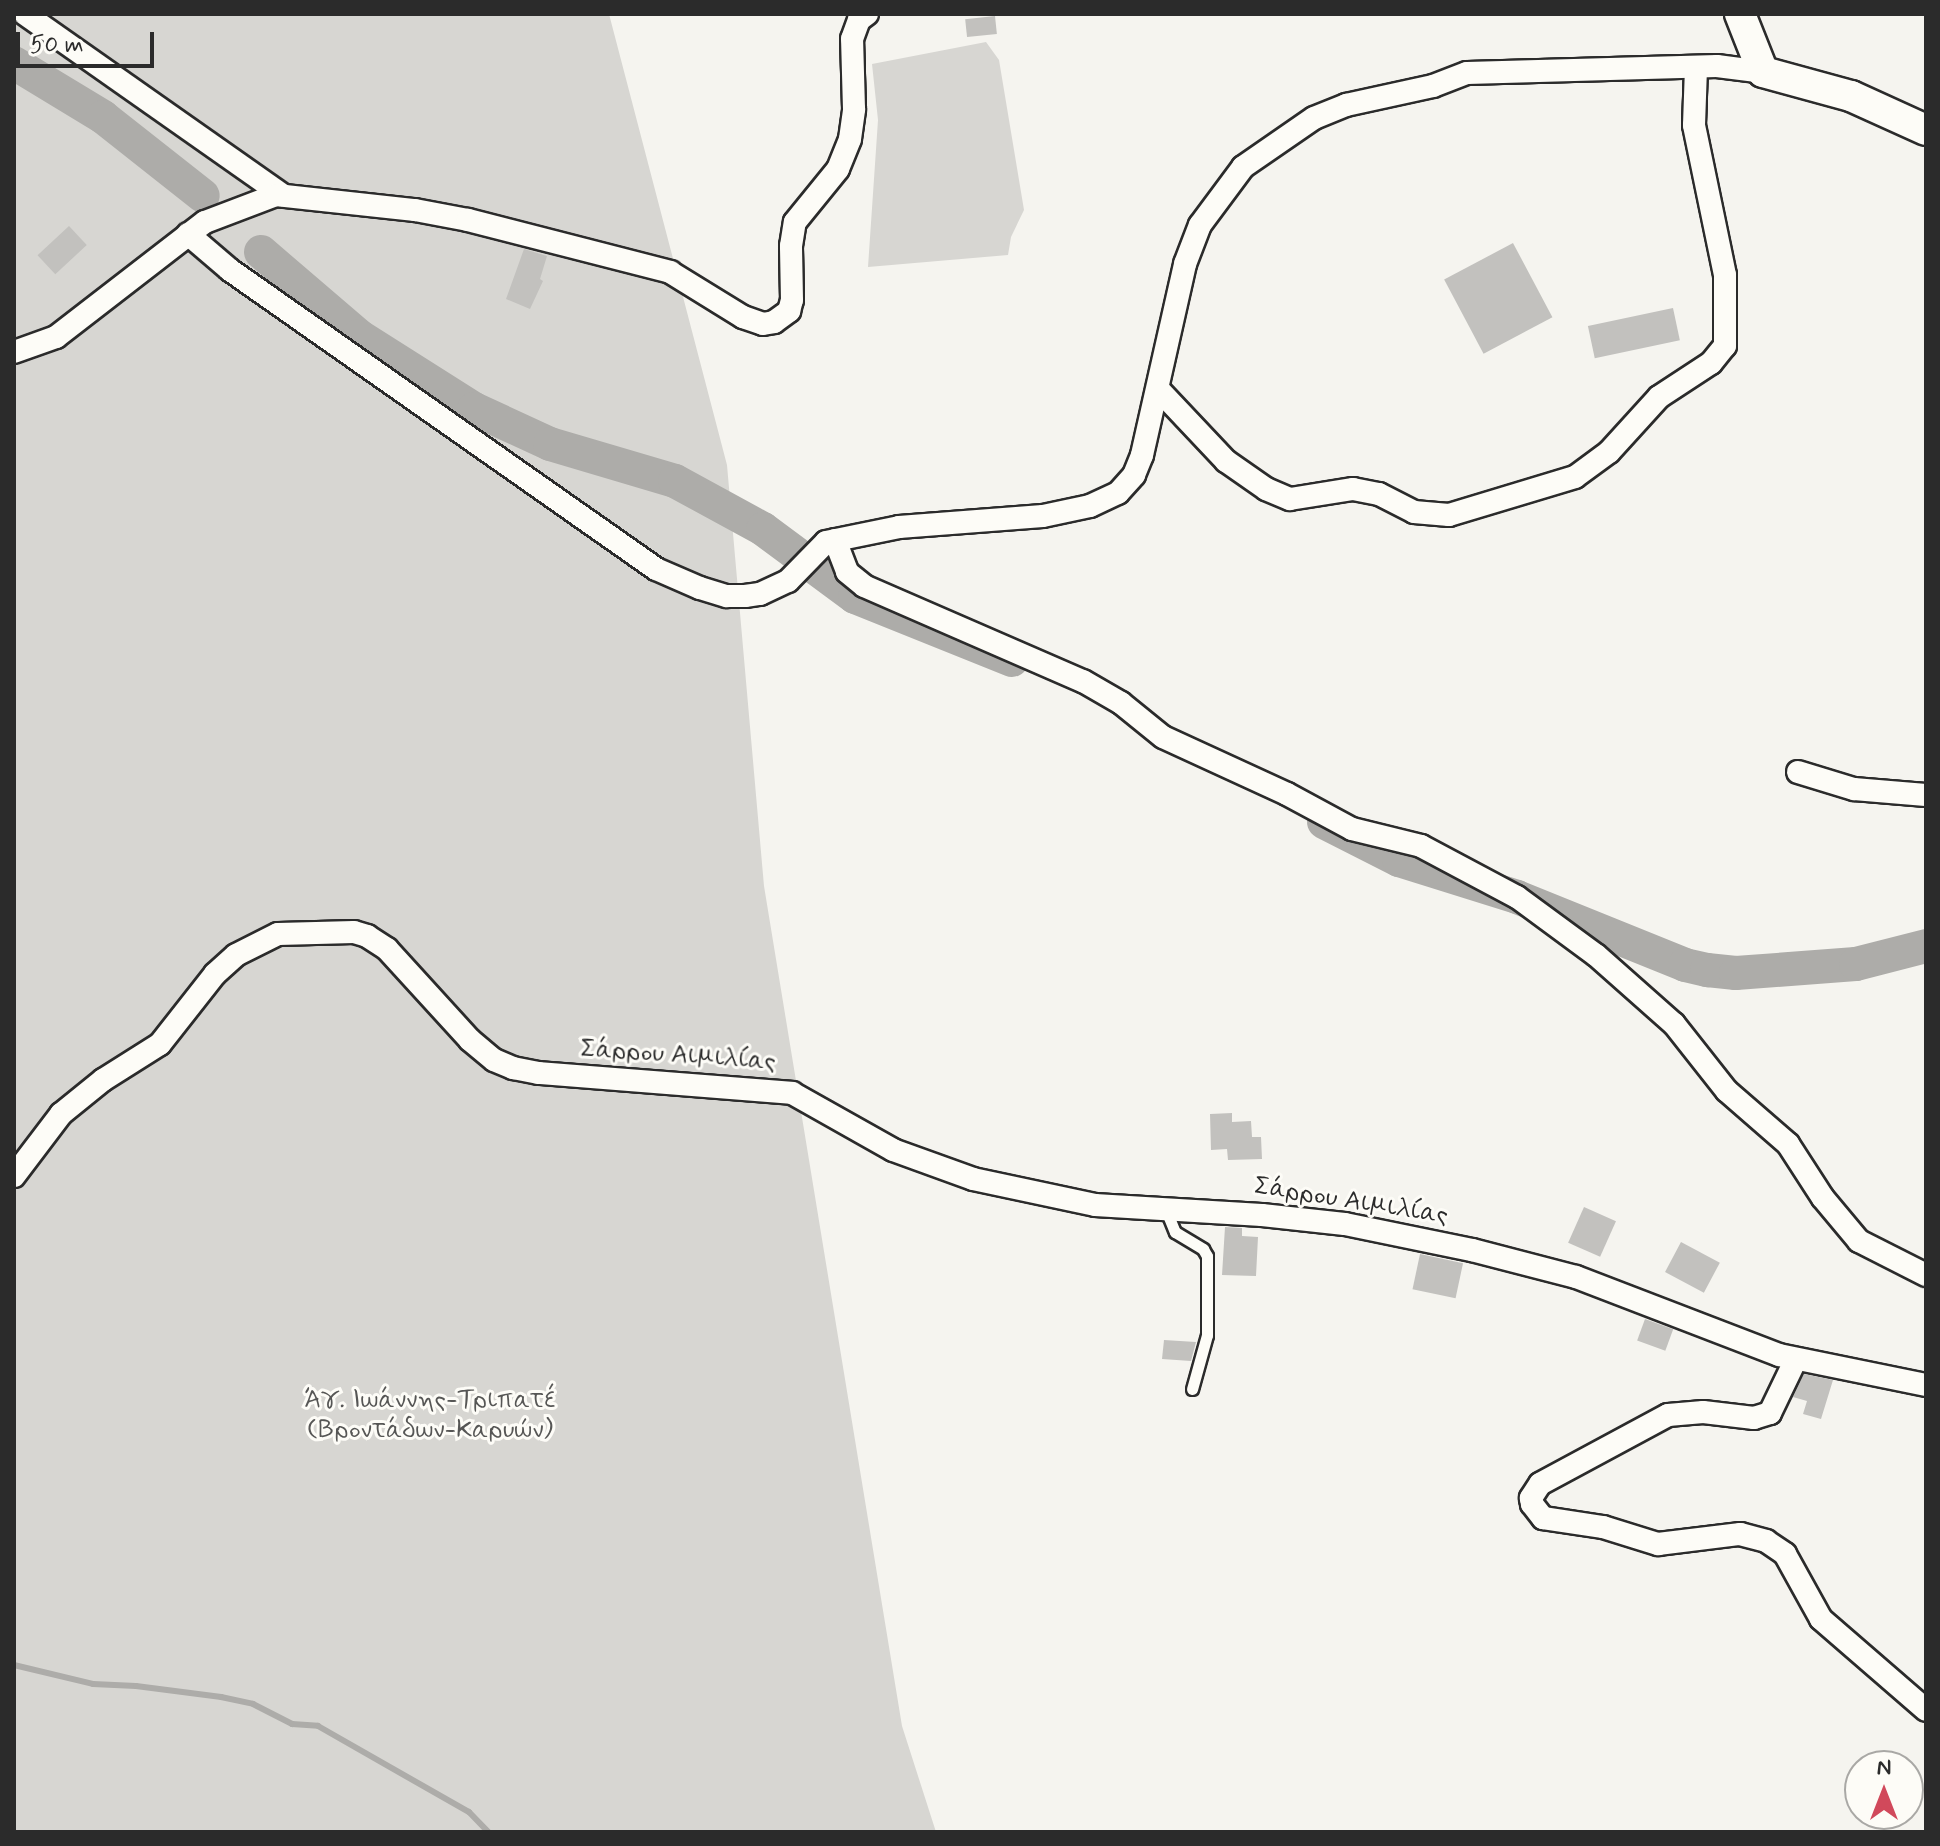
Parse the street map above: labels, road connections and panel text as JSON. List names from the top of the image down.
{
  "streets": {
    "street": ["Σάρρου Αιμιλίας"]
  },
  "parks": ["Άγ. Ιωάννης-Τριπατέ (Βροντάδων-Καρυών)"],
  "scale_bar": "50 m",
  "north": "top"
}
